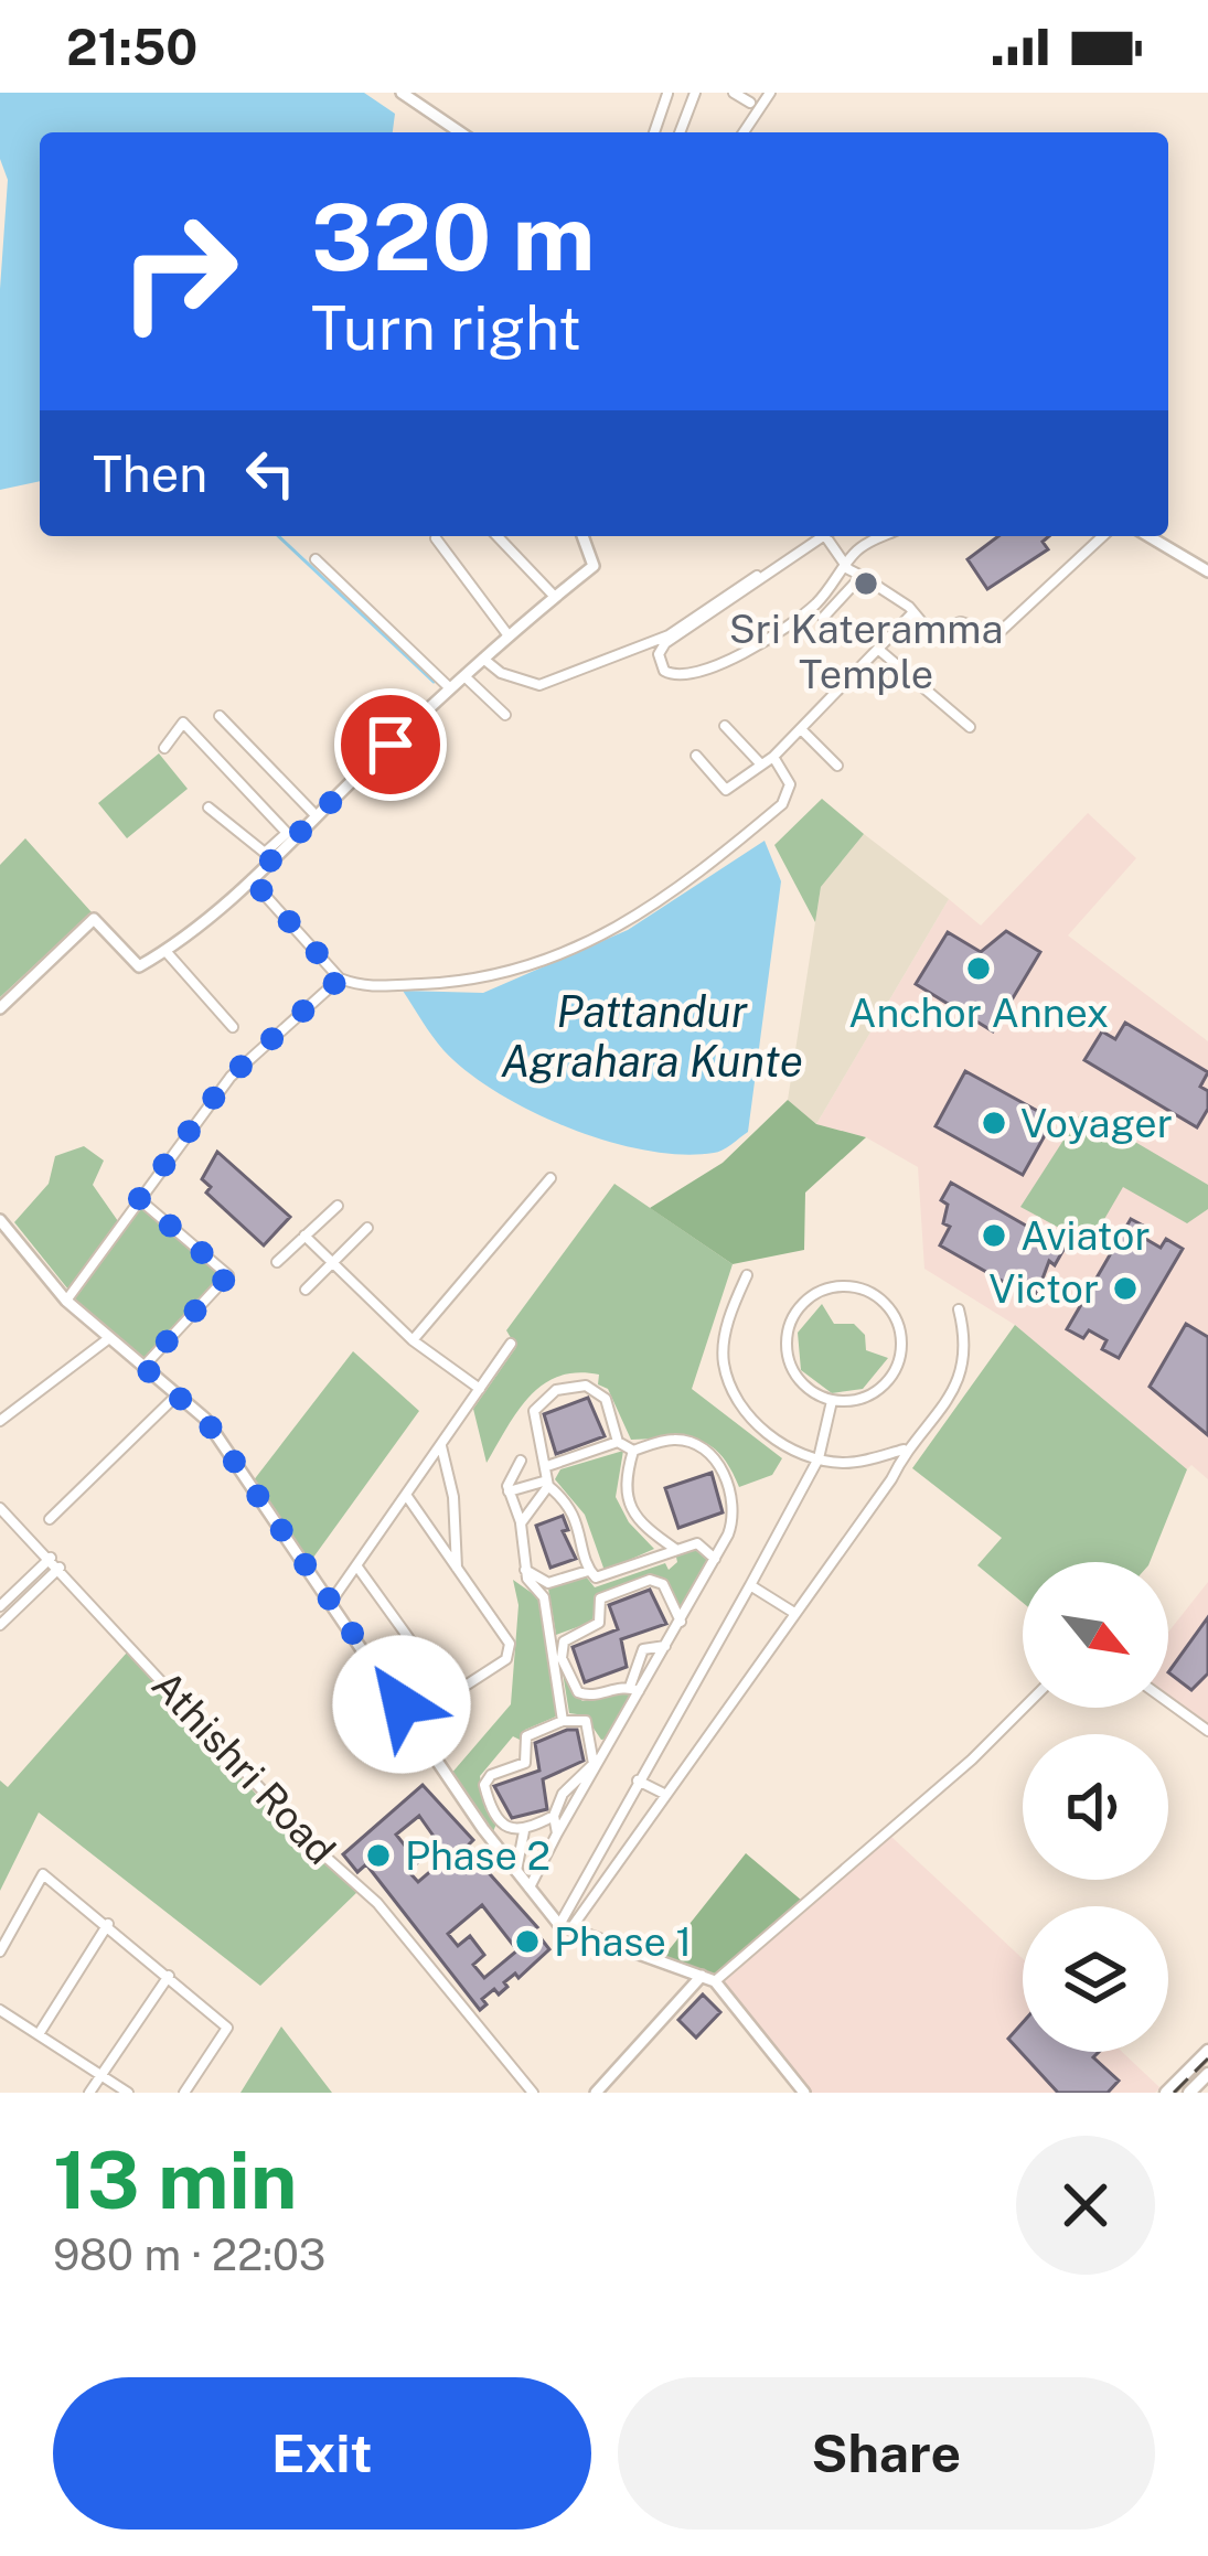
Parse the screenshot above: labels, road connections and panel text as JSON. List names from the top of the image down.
{
  "streets": {
    "street": ["Athishri Road"]
  },
  "water": ["Pattandur Agrahara Kunte"],
  "places": [
    "Sri Kateramma Temple",
    "Anchor Annex",
    "Voyager",
    "Aviator",
    "Victor",
    "Phase 2",
    "Phase 1"
  ],
  "north": "bottom right",
  "page": {
    "status": "21:50",
    "turn": ["320 m", "Turn right"],
    "then": "Then",
    "heading": ["13 min", "980 m · 22:03"],
    "buttons": ["Exit", "Share"]
  }
}
